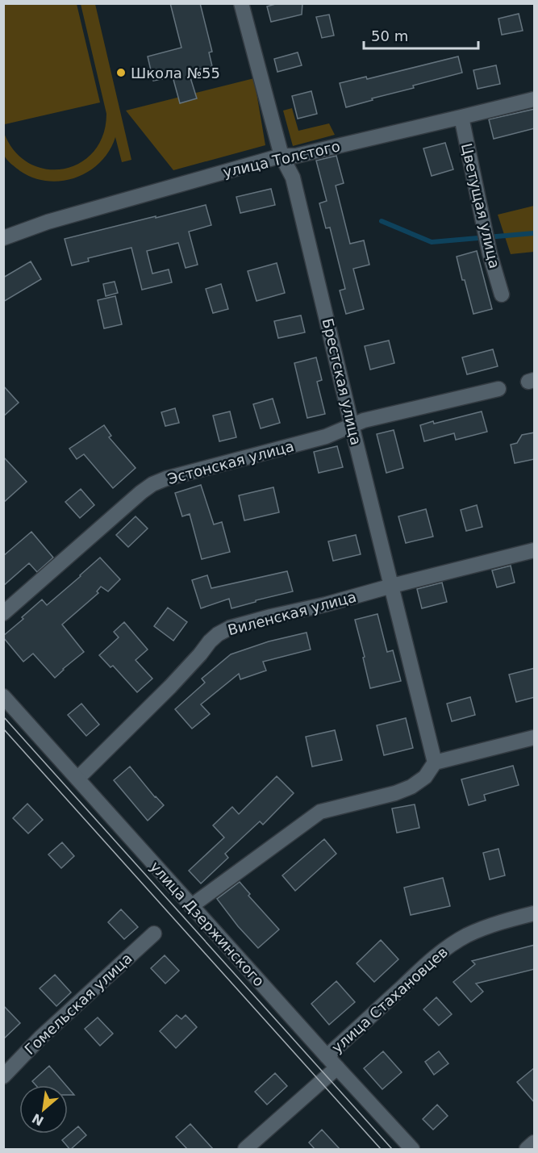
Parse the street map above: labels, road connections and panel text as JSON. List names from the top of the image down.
{
  "streets": {
    "street": [
      "улица Толстого",
      "Цветущая улица",
      "Брестская улица",
      "Эстонская улица",
      "Виленская улица",
      "улица Дзержинского",
      "улица Стахановцев",
      "Гомельская улица"
    ]
  },
  "crossings": [
    ["улица Толстого", "Цветущая улица"],
    ["улица Толстого", "Брестская улица"],
    ["Брестская улица", "Эстонская улица"],
    ["Брестская улица", "Виленская улица"],
    ["Виленская улица", "улица Дзержинского"],
    ["улица Дзержинского", "улица Стахановцев"]
  ],
  "places": ["Школа №55"],
  "scale_bar": "50 m",
  "north": "bottom left"
}
